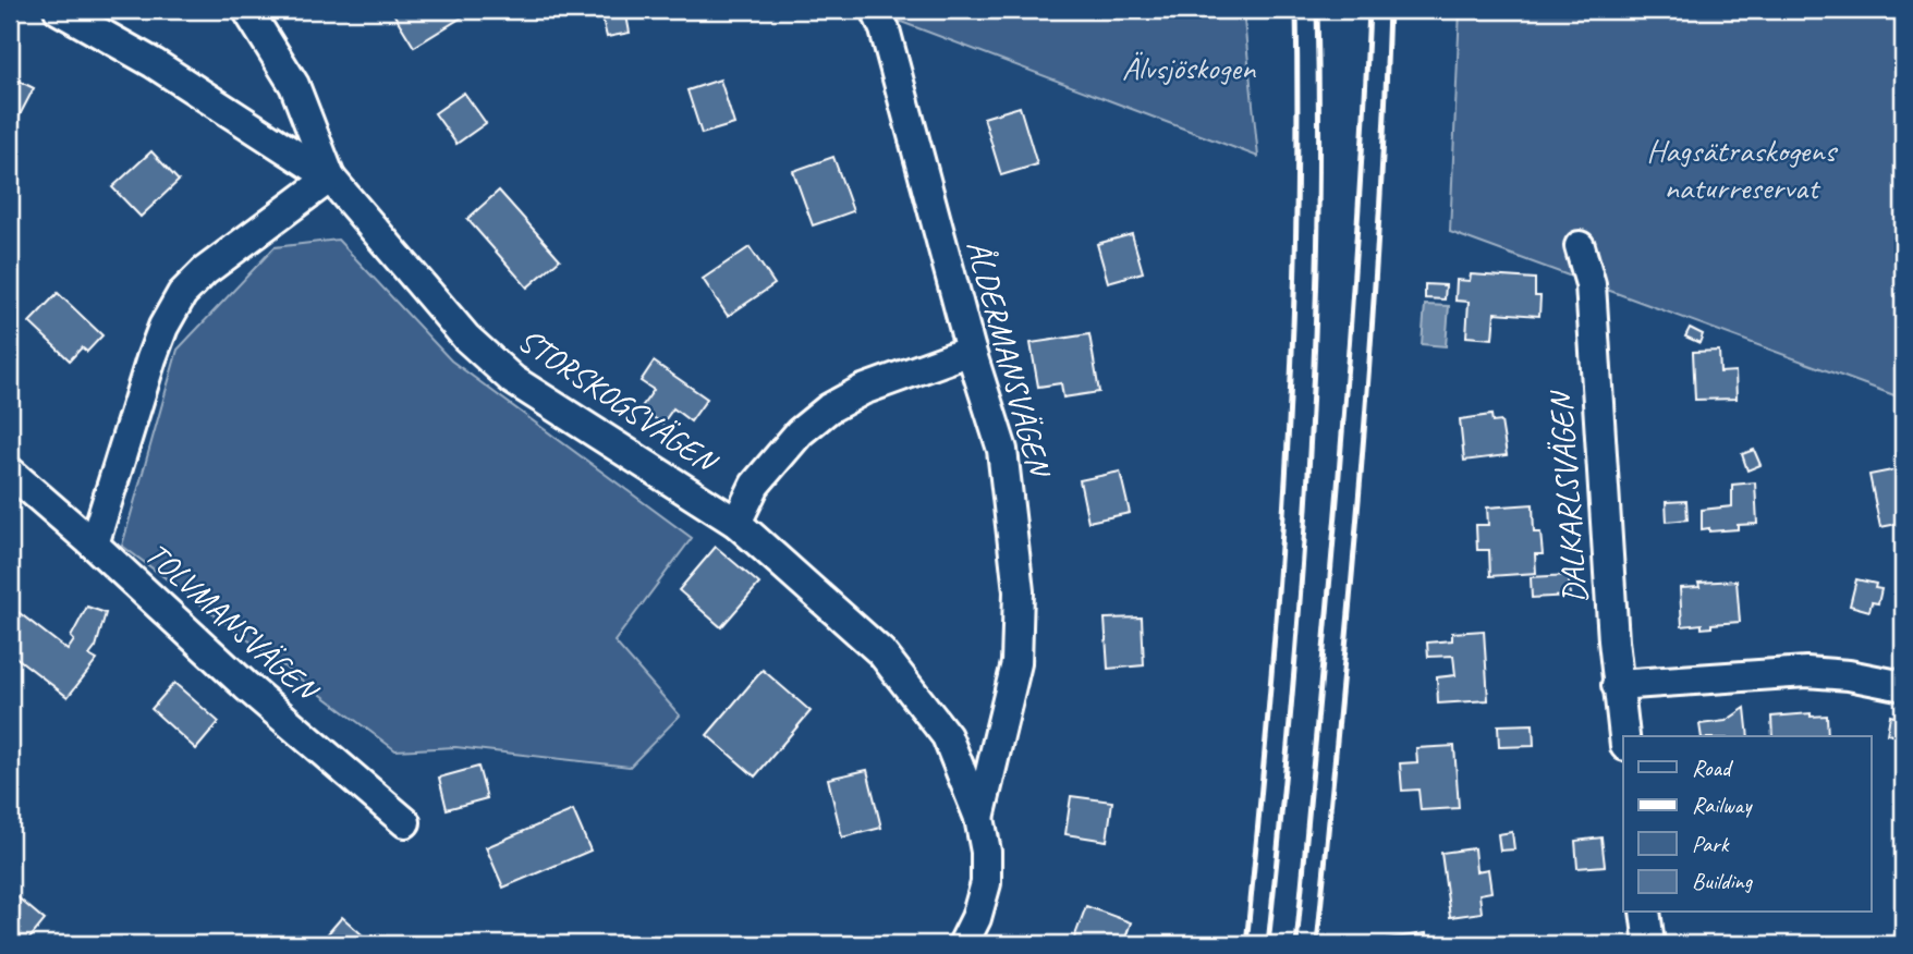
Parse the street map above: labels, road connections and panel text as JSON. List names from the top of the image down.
{
  "streets": {
    "street": [
      "ÅLDERMANSVÄGEN",
      "STORSKOGSVÄGEN",
      "DALKARLSVÄGEN",
      "TOLVMANSVÄGEN"
    ]
  },
  "crossings": [
    ["ÅLDERMANSVÄGEN", "STORSKOGSVÄGEN"]
  ],
  "parks": ["Älvsjöskogen", "Hagsätraskogens naturreservat"],
  "legend": [
    "Road",
    "Railway",
    "Park",
    "Building"
  ]
}
